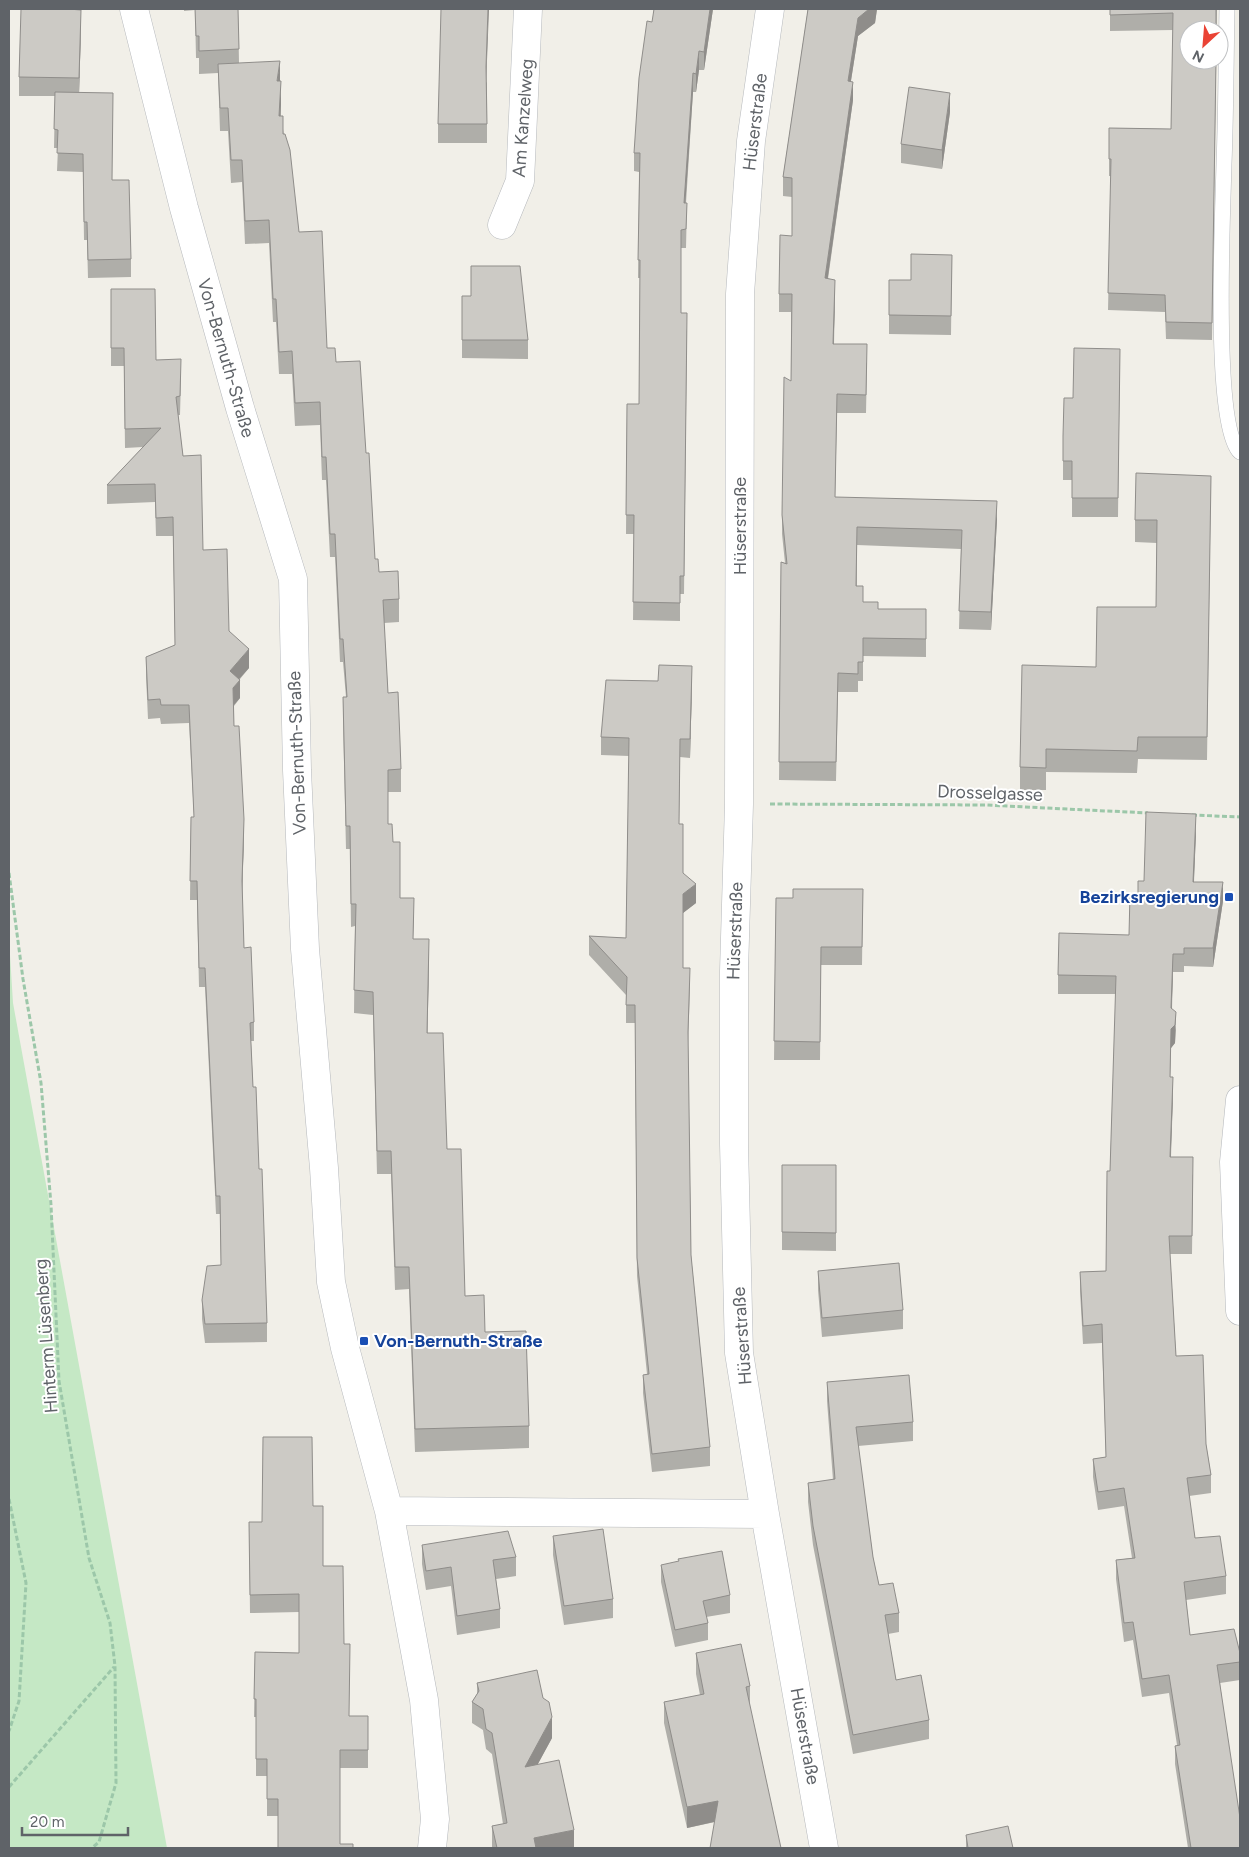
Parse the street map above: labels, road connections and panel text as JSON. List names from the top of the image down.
{
  "streets": {
    "street": ["Am Kanzelweg", "Hüserstraße", "Von-Bernuth-Straße"],
    "path": ["Drosselgasse", "Hinterm Lüsenberg"]
  },
  "crossings": [
    ["Hüserstraße", "Drosselgasse"]
  ],
  "places": {
    "transit": ["Bezirksregierung", "Von-Bernuth-Straße"]
  },
  "scale_bar": "20 m",
  "north": "bottom left"
}
